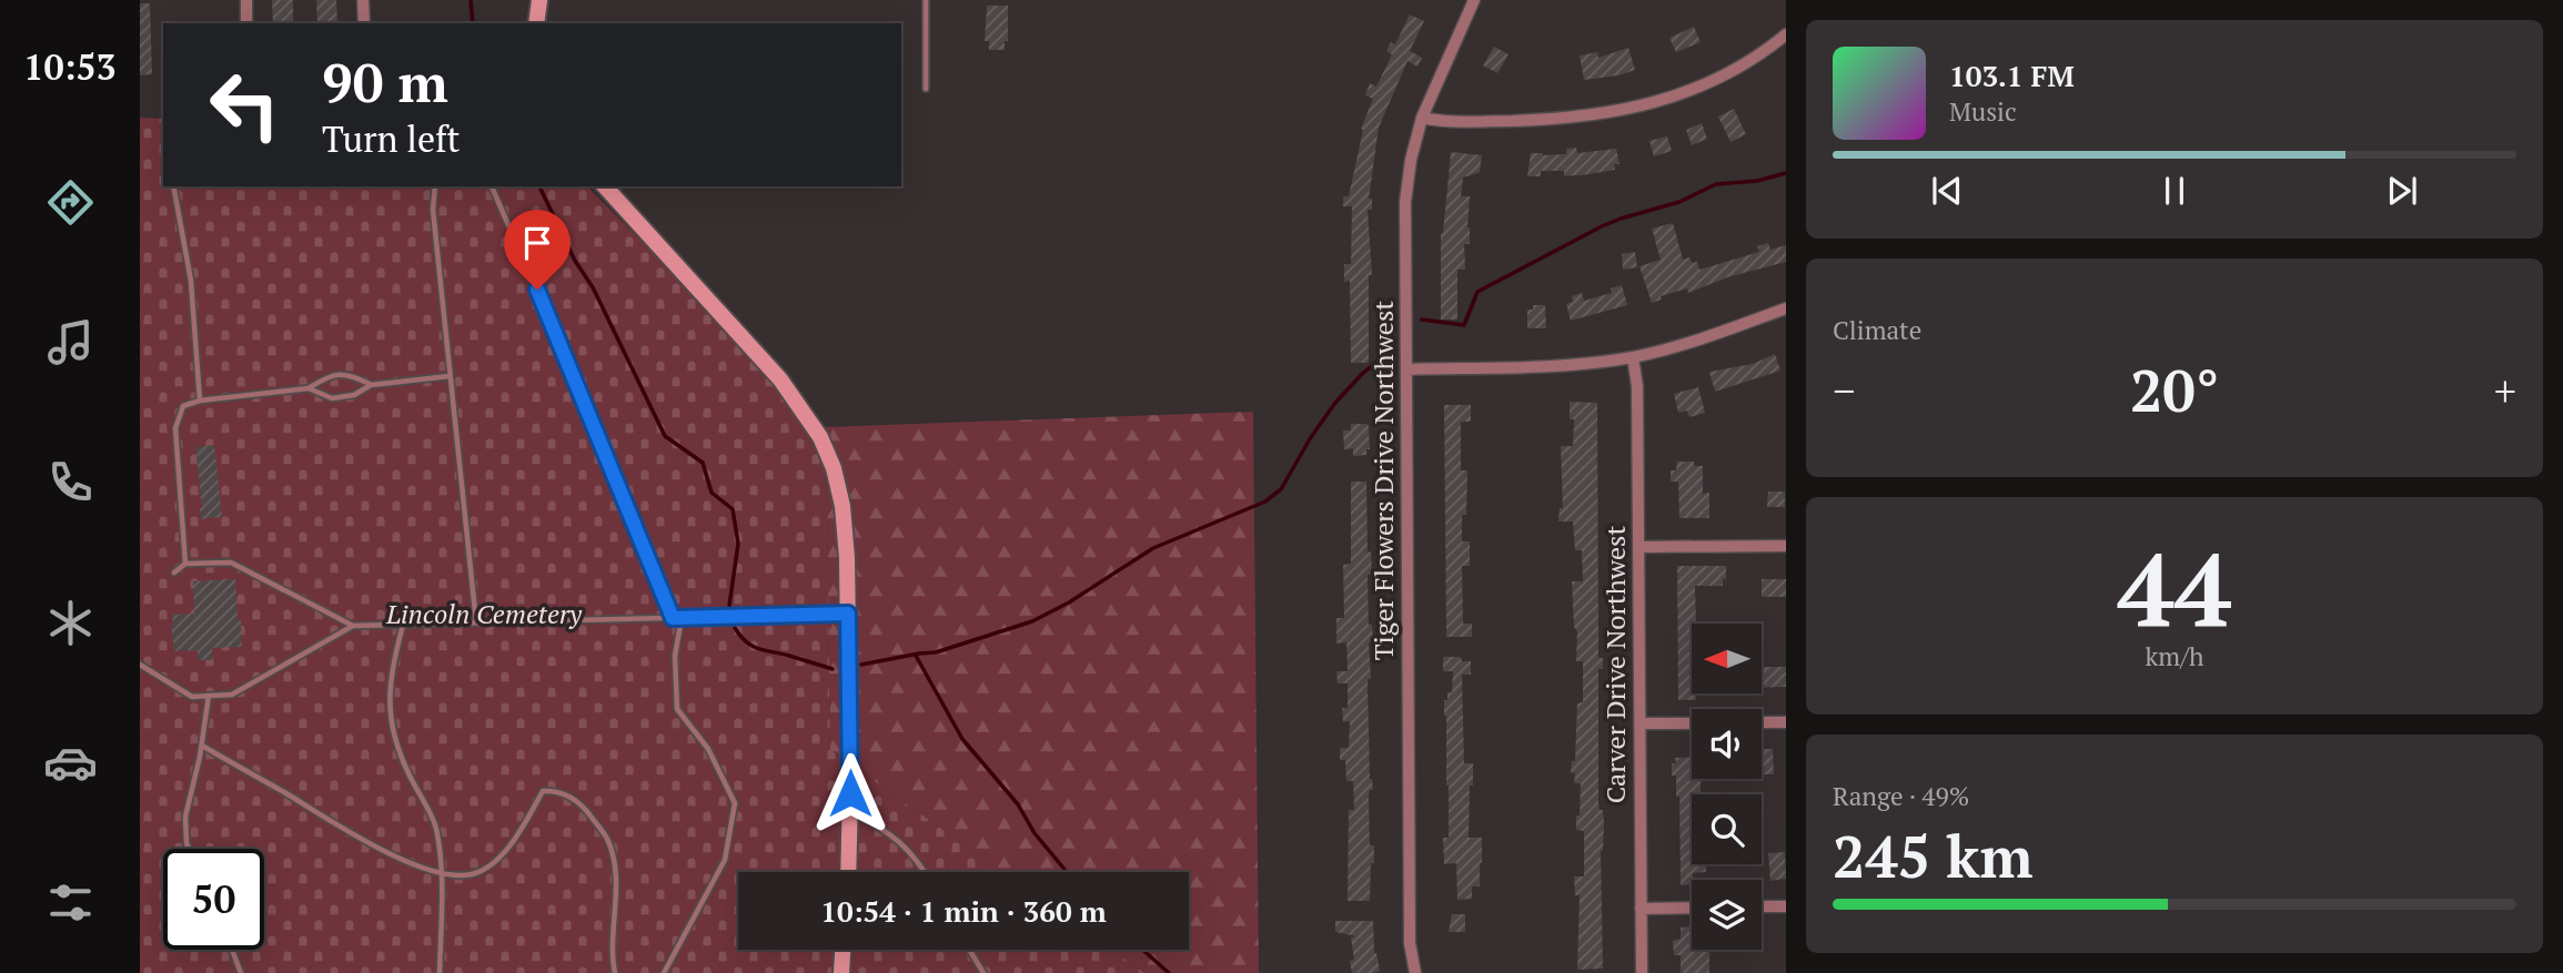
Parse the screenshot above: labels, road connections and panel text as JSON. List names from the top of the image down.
{
  "streets": {
    "street": ["Tiger Flowers Drive Northwest", "Carver Drive Northwest"]
  },
  "parks": ["Lincoln Cemetery"],
  "north": "left",
  "page": {
    "tabs": "10:53",
    "turn": ["90 m", "Turn left"],
    "song": ["103.1 FM", "Music"],
    "tile": [
      "Climate",
      ["44", "km/h"],
      ["Range · 49%", "245 km"]
    ],
    "heat": ["−", "20°", "+"],
    "limit": "50",
    "trip": "10:54 · 1 min · 360 m"
  }
}
